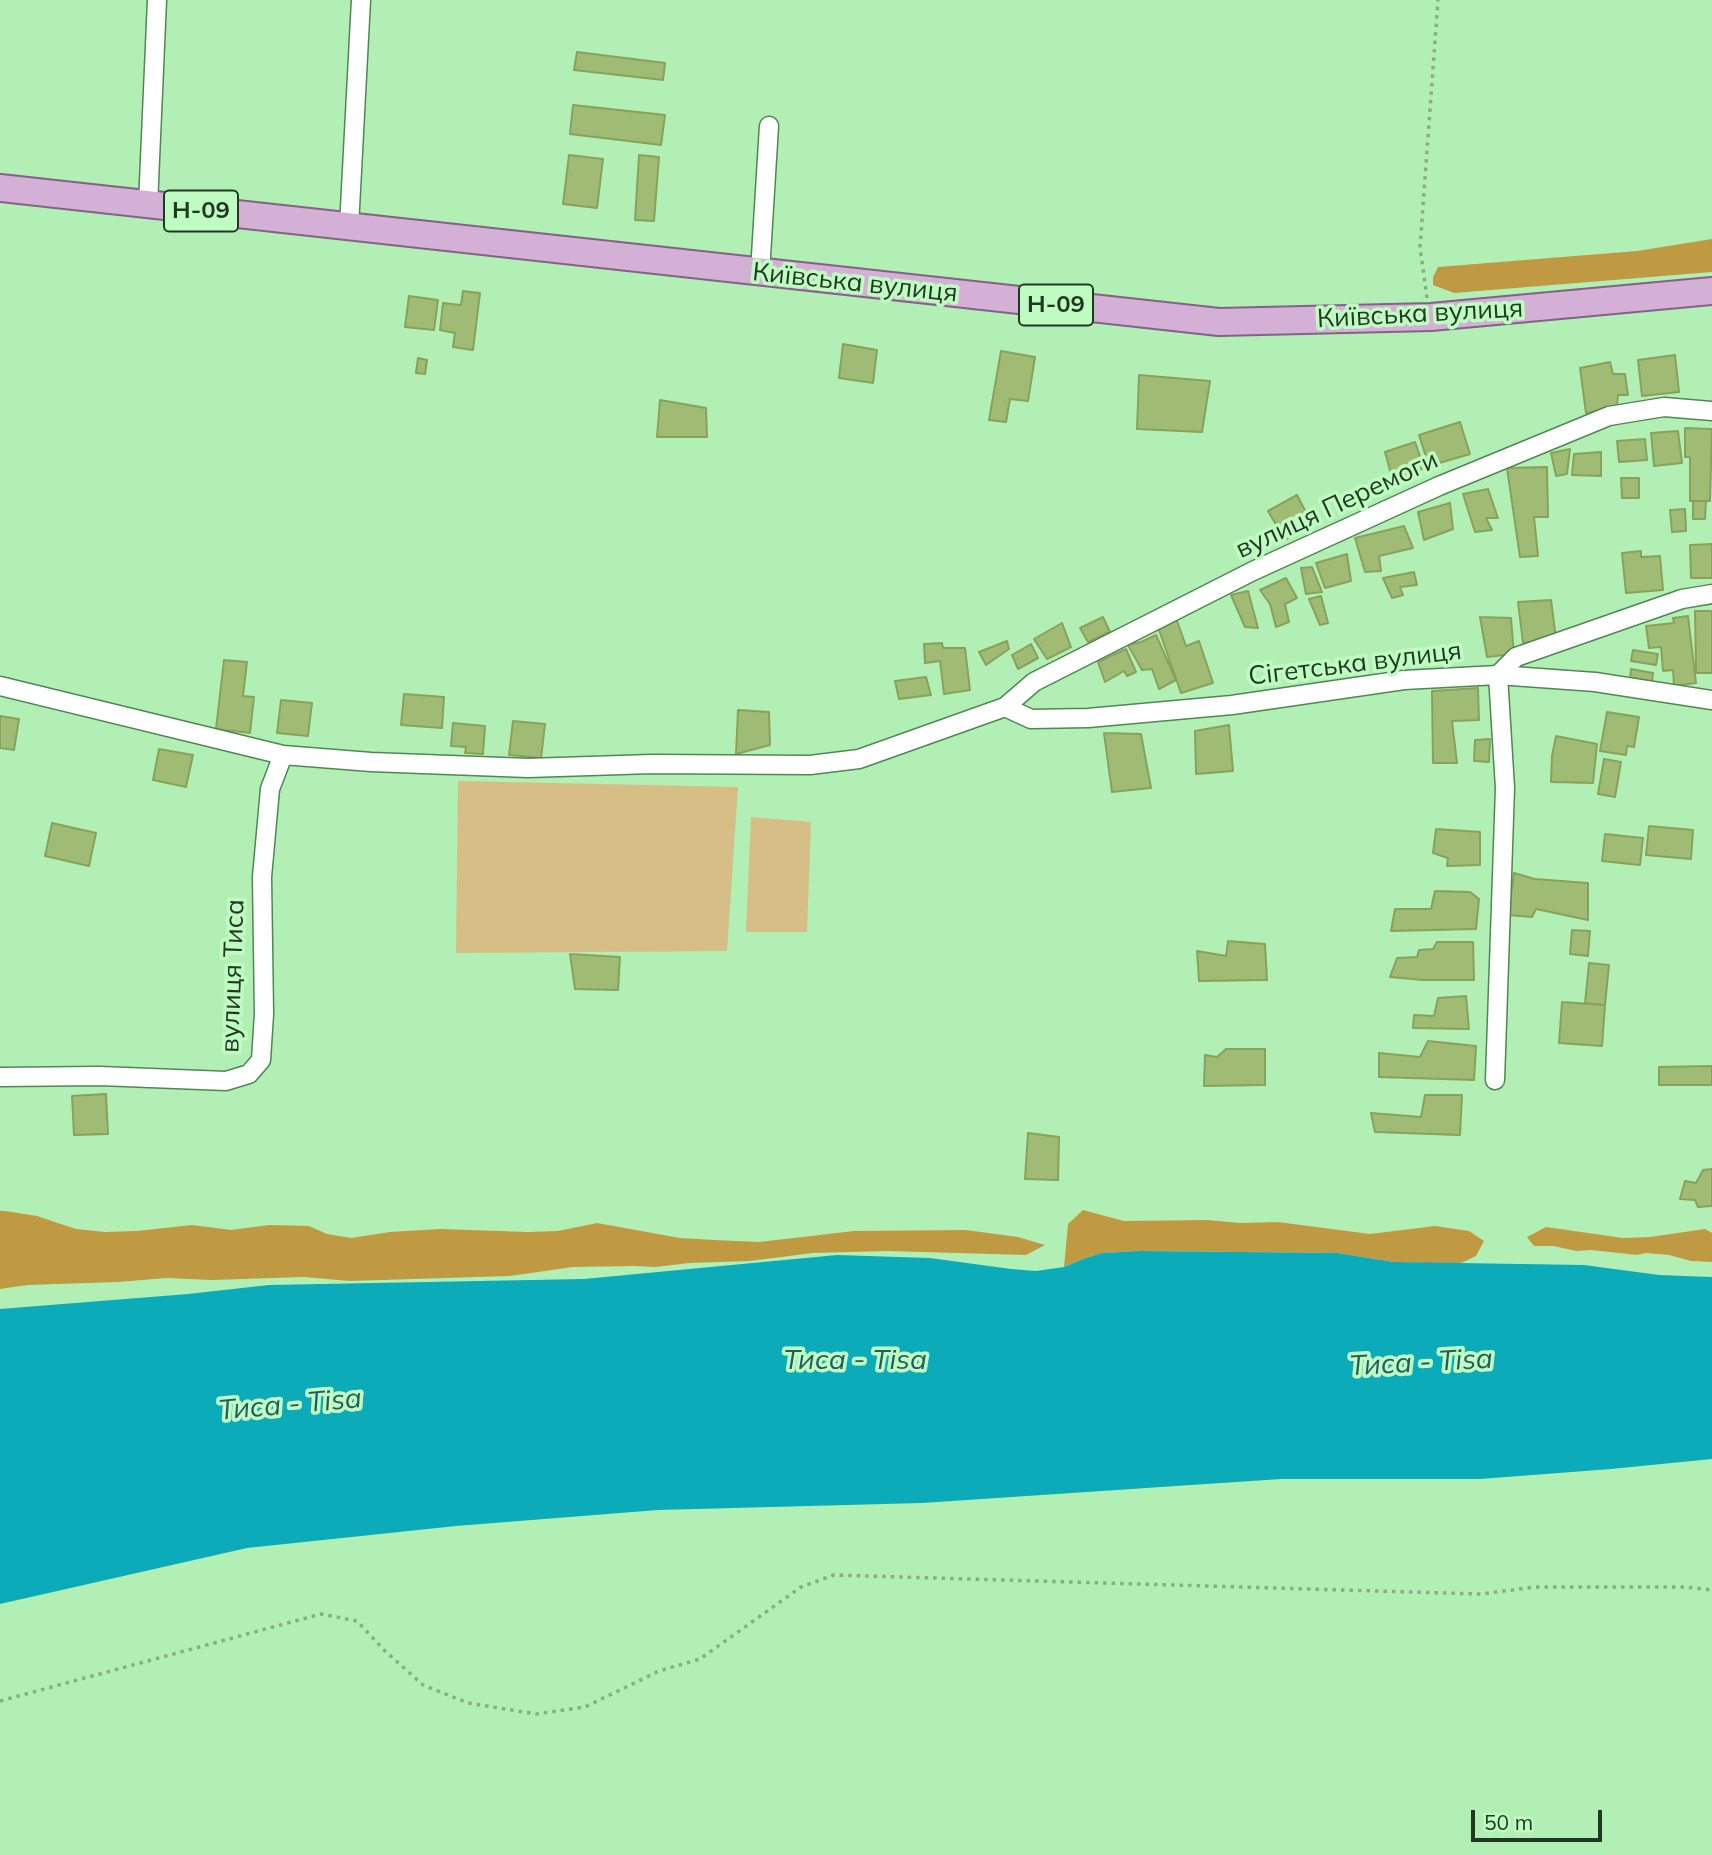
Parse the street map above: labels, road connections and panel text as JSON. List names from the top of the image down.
{
  "streets": {
    "main road": ["Н-09", "Київська вулиця"],
    "street": ["вулиця Перемоги", "Сігетська вулиця", "вулиця Тиса"]
  },
  "crossings": [
    ["вулиця Перемоги", "Сігетська вулиця"]
  ],
  "water": ["Тиса - Tisa"],
  "scale_bar": "50 m"
}
